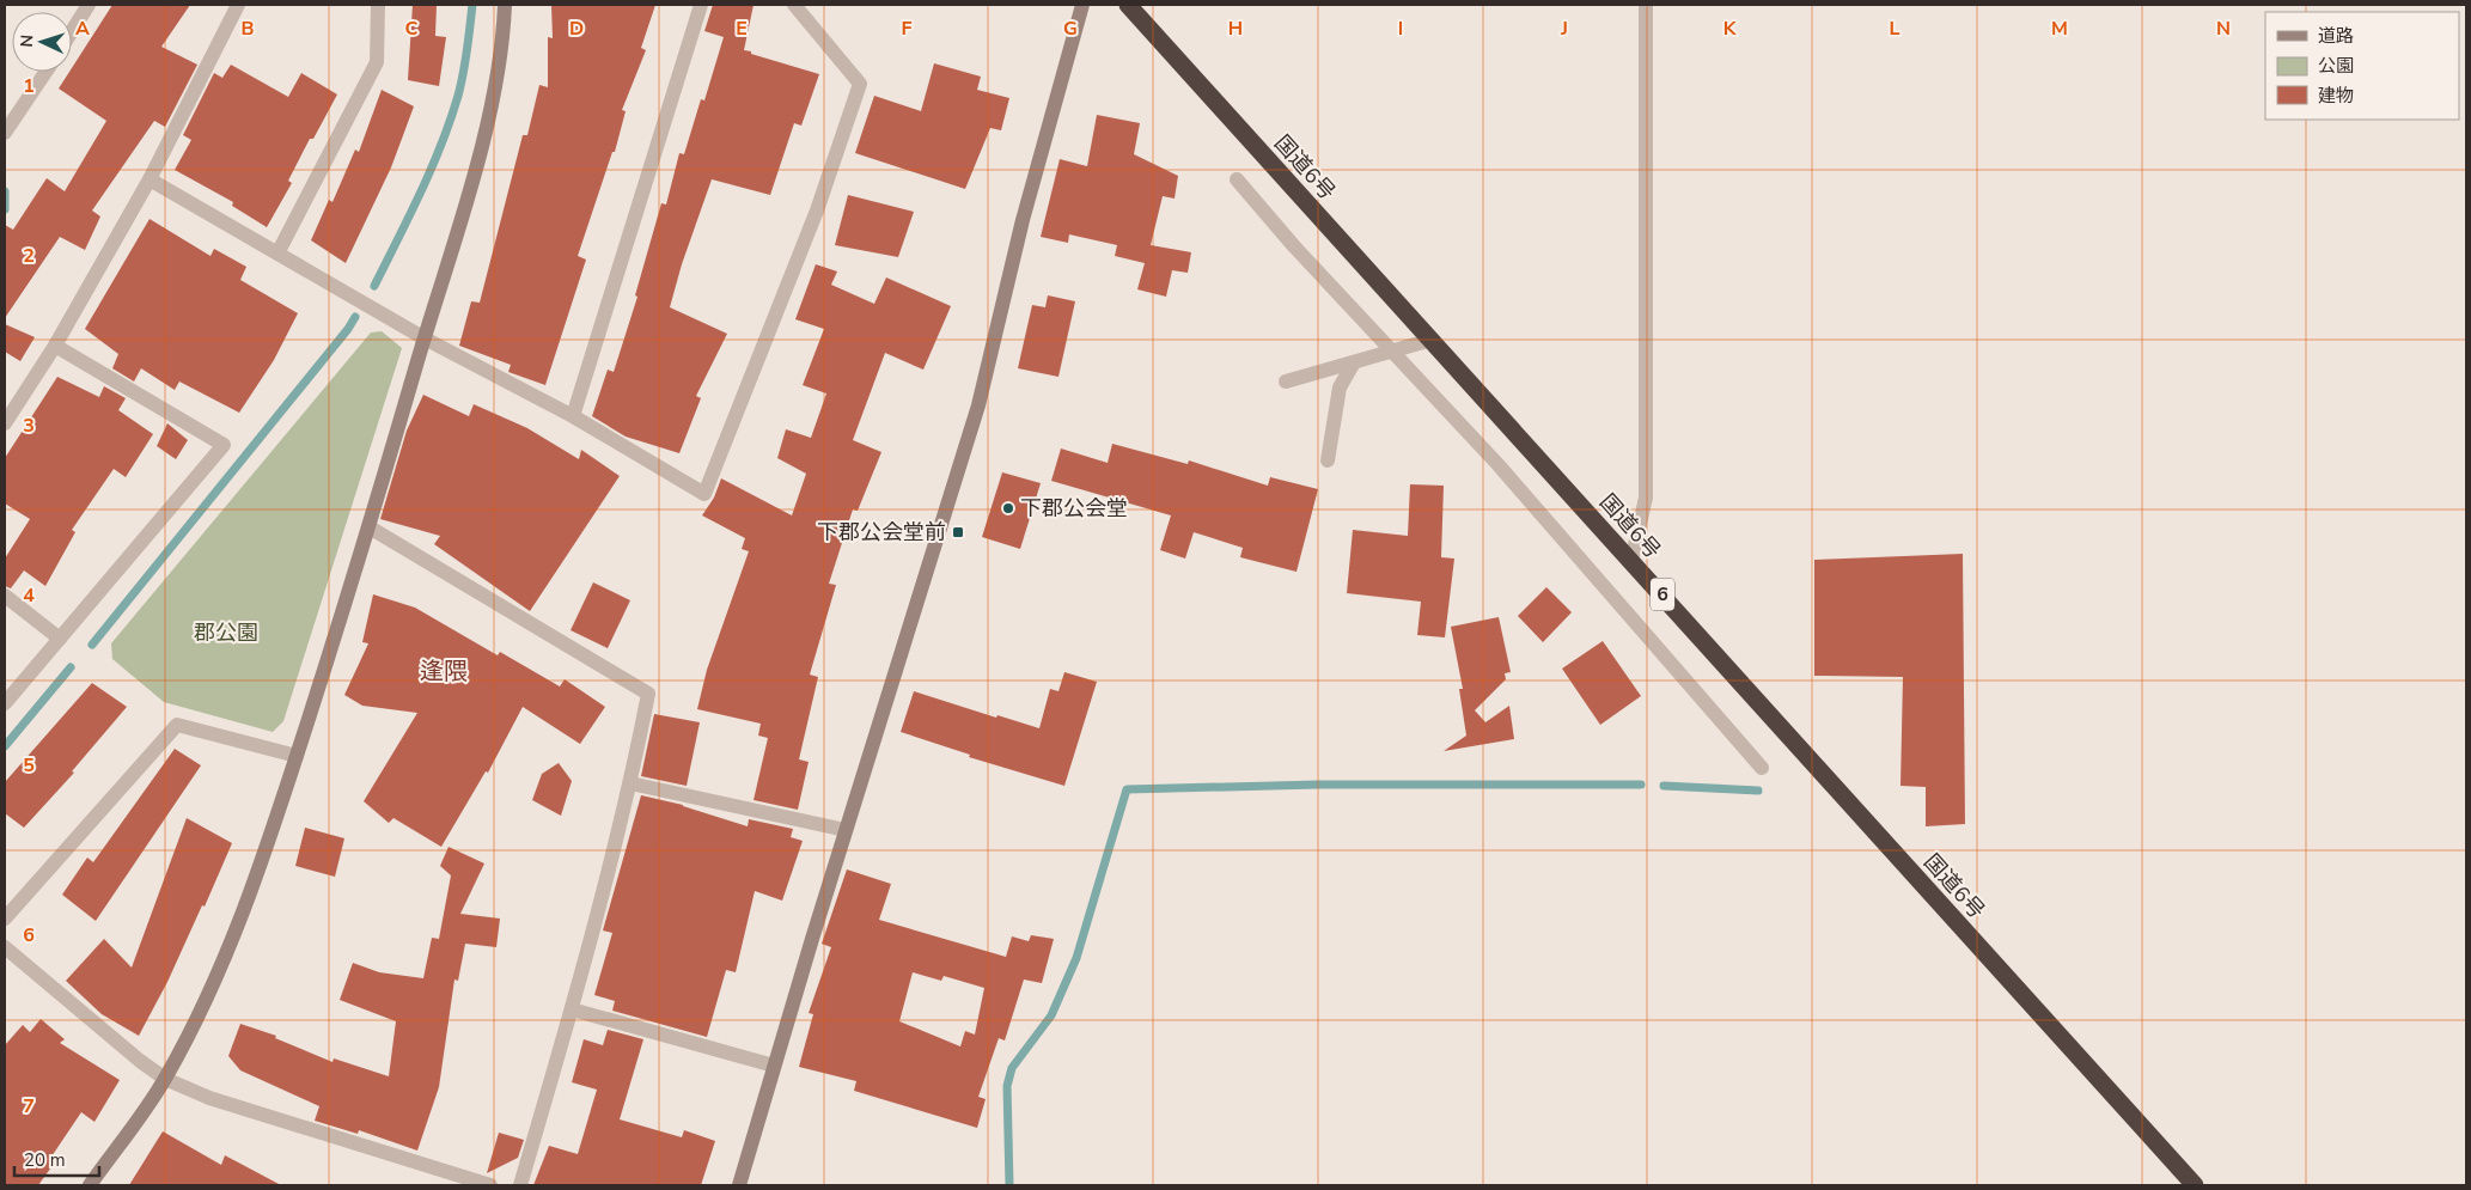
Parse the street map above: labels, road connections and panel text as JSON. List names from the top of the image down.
{
  "streets": {
    "highway": ["国道6号", "6"]
  },
  "districts": ["逢隈"],
  "parks": ["郡公園"],
  "places": {
    "other": ["下郡公会堂"],
    "transit": ["下郡公会堂前"]
  },
  "legend": ["道路", "公園", "建物"],
  "scale_bar": "20 m",
  "north": "left",
  "grid": {
    "columns": [
      "A",
      "B",
      "C",
      "D",
      "E",
      "F",
      "G",
      "H",
      "I",
      "J",
      "K",
      "L",
      "M",
      "N"
    ],
    "rows": [
      "1",
      "2",
      "3",
      "4",
      "5",
      "6",
      "7"
    ]
  }
}
